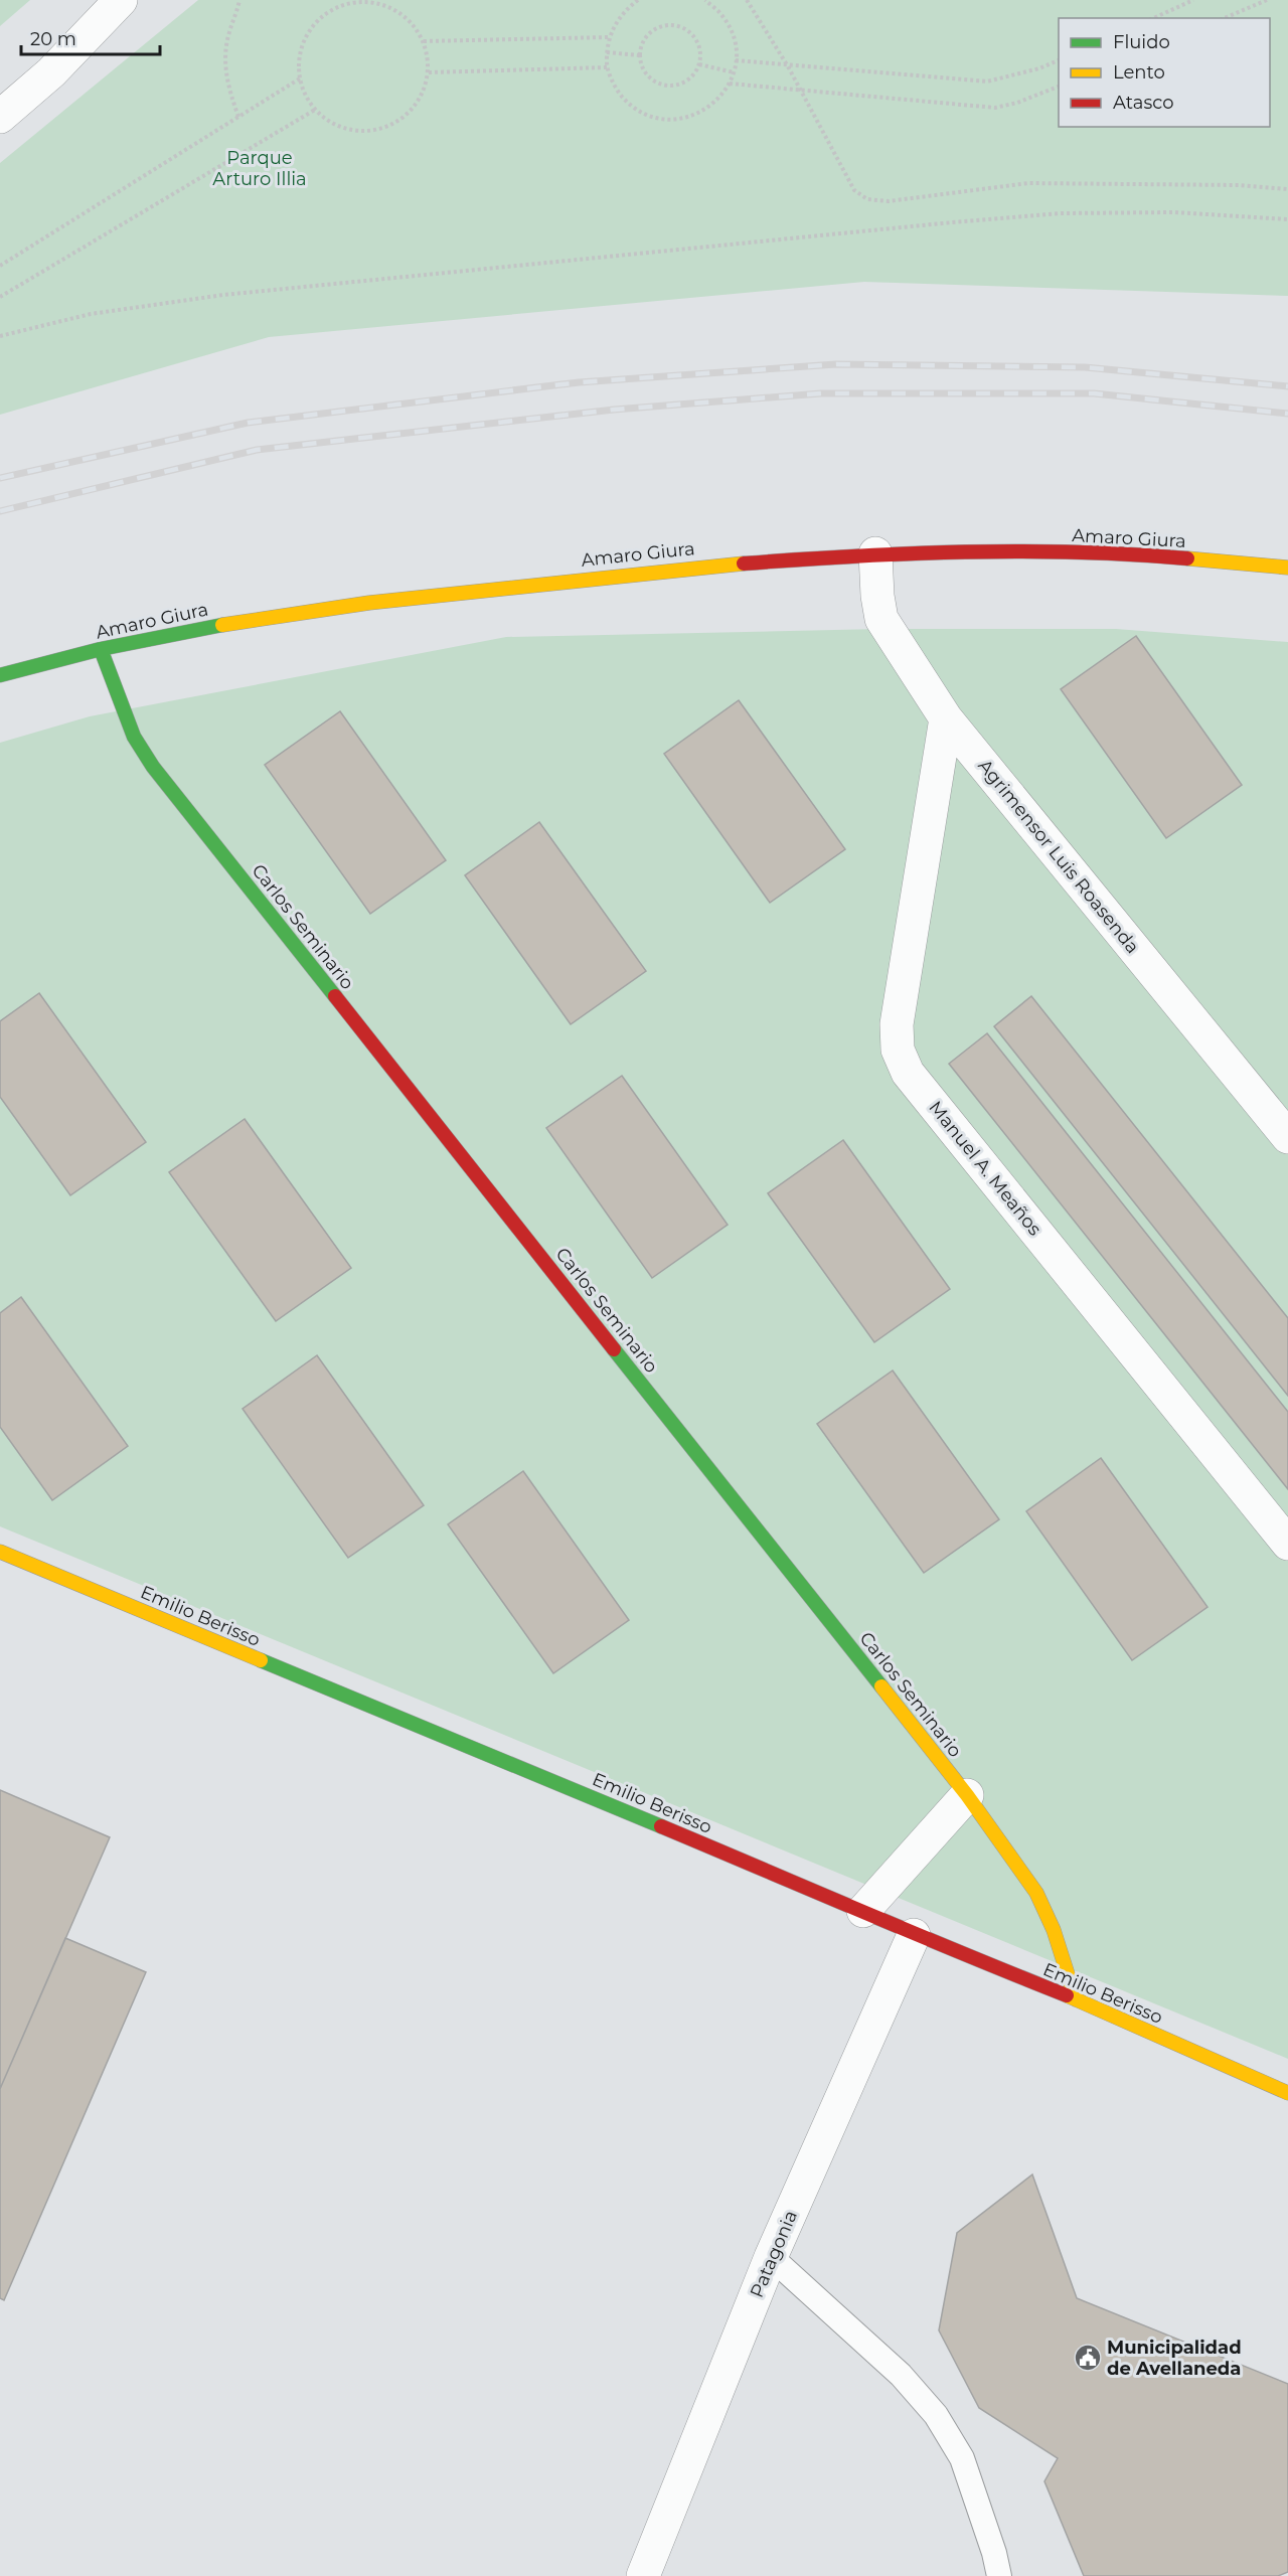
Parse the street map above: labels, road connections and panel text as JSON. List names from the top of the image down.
{
  "streets": {
    "street": [
      "Amaro Giura",
      "Agrimensor Luis Roasenda",
      "Carlos Seminario",
      "Manuel A. Meaños",
      "Emilio Berisso",
      "Patagonia"
    ]
  },
  "crossings": [
    ["Amaro Giura", "Agrimensor Luis Roasenda"],
    ["Amaro Giura", "Carlos Seminario"],
    ["Agrimensor Luis Roasenda", "Manuel A. Meaños"],
    ["Carlos Seminario", "Emilio Berisso"],
    ["Emilio Berisso", "Patagonia"]
  ],
  "parks": ["Parque Arturo Illia"],
  "places": {
    "public building": ["Municipalidad de Avellaneda"]
  },
  "legend": ["Fluido", "Lento", "Atasco"],
  "scale_bar": "20 m"
}
